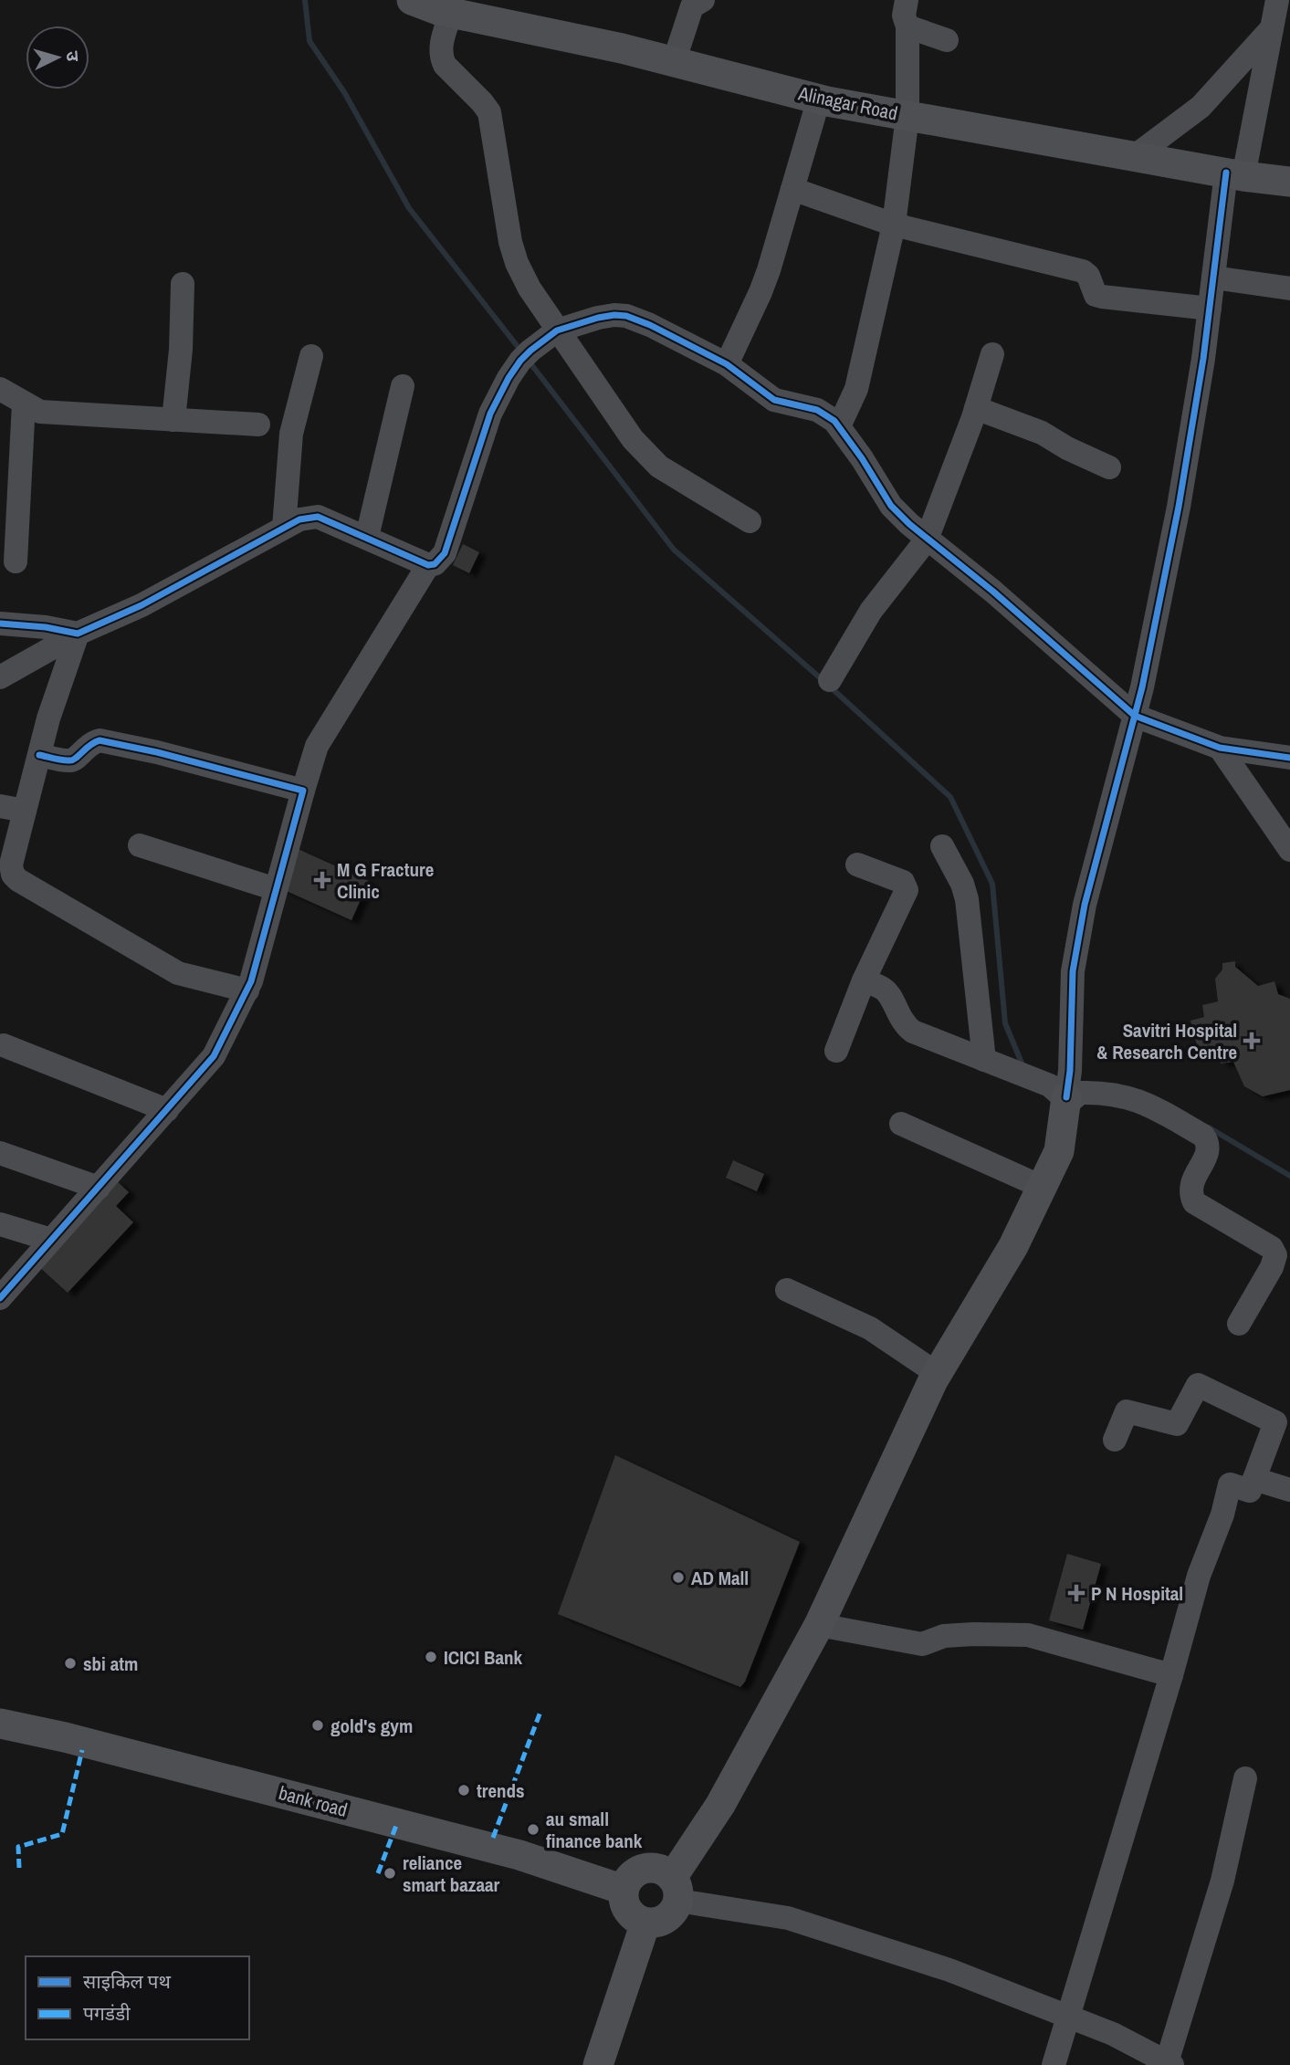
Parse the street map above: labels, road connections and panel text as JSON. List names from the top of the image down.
{
  "streets": {
    "main road": ["Alinagar Road", "bank road"]
  },
  "places": {
    "health": ["M G Fracture Clinic", "Savitri Hospital & Research Centre", "P N Hospital"],
    "other": [
      "AD Mall",
      "ICICI Bank",
      "sbi atm",
      "gold's gym",
      "trends",
      "au small finance bank",
      "reliance smart bazaar"
    ]
  },
  "legend": ["साइकिल पथ", "पगडंडी"],
  "north": "right"
}
